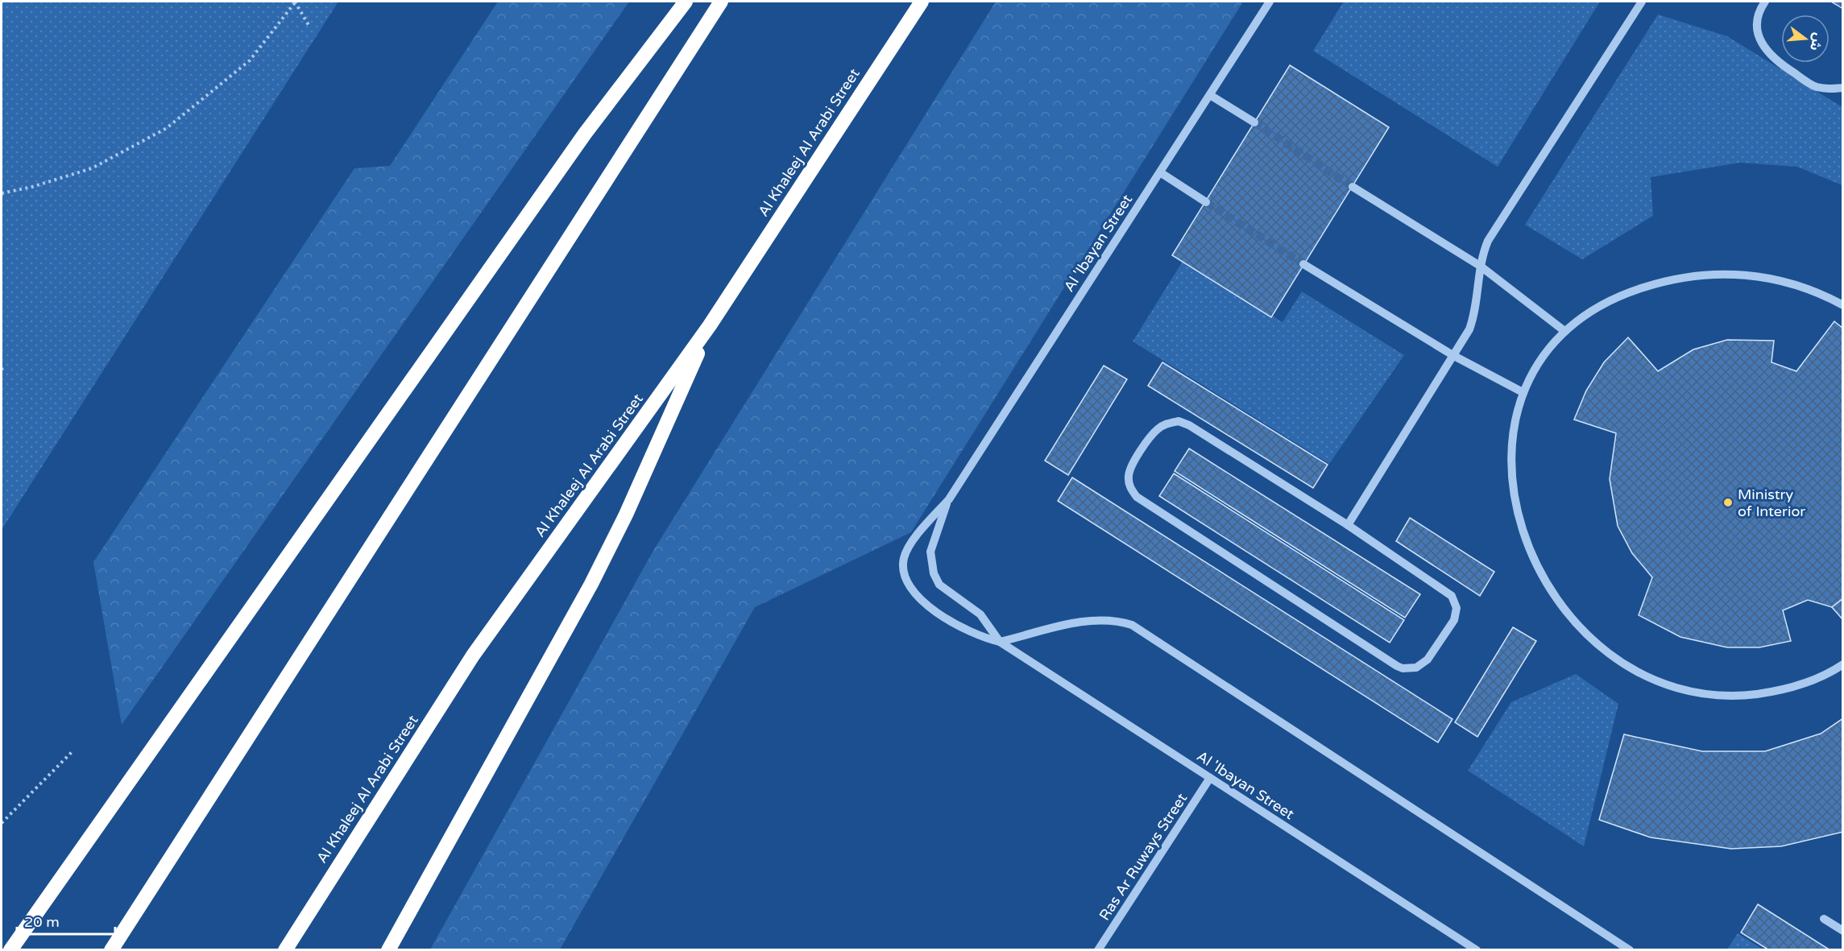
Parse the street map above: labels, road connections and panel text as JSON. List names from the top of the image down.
{
  "streets": {
    "highway": ["Al Khaleej Al Arabi Street"],
    "street": ["Al 'Ibayan Street", "Ras Ar Ruways Street"]
  },
  "crossings": [
    ["Al 'Ibayan Street", "Ras Ar Ruways Street"]
  ],
  "places": ["Ministry of Interior"],
  "scale_bar": "20 m",
  "north": "right"
}
